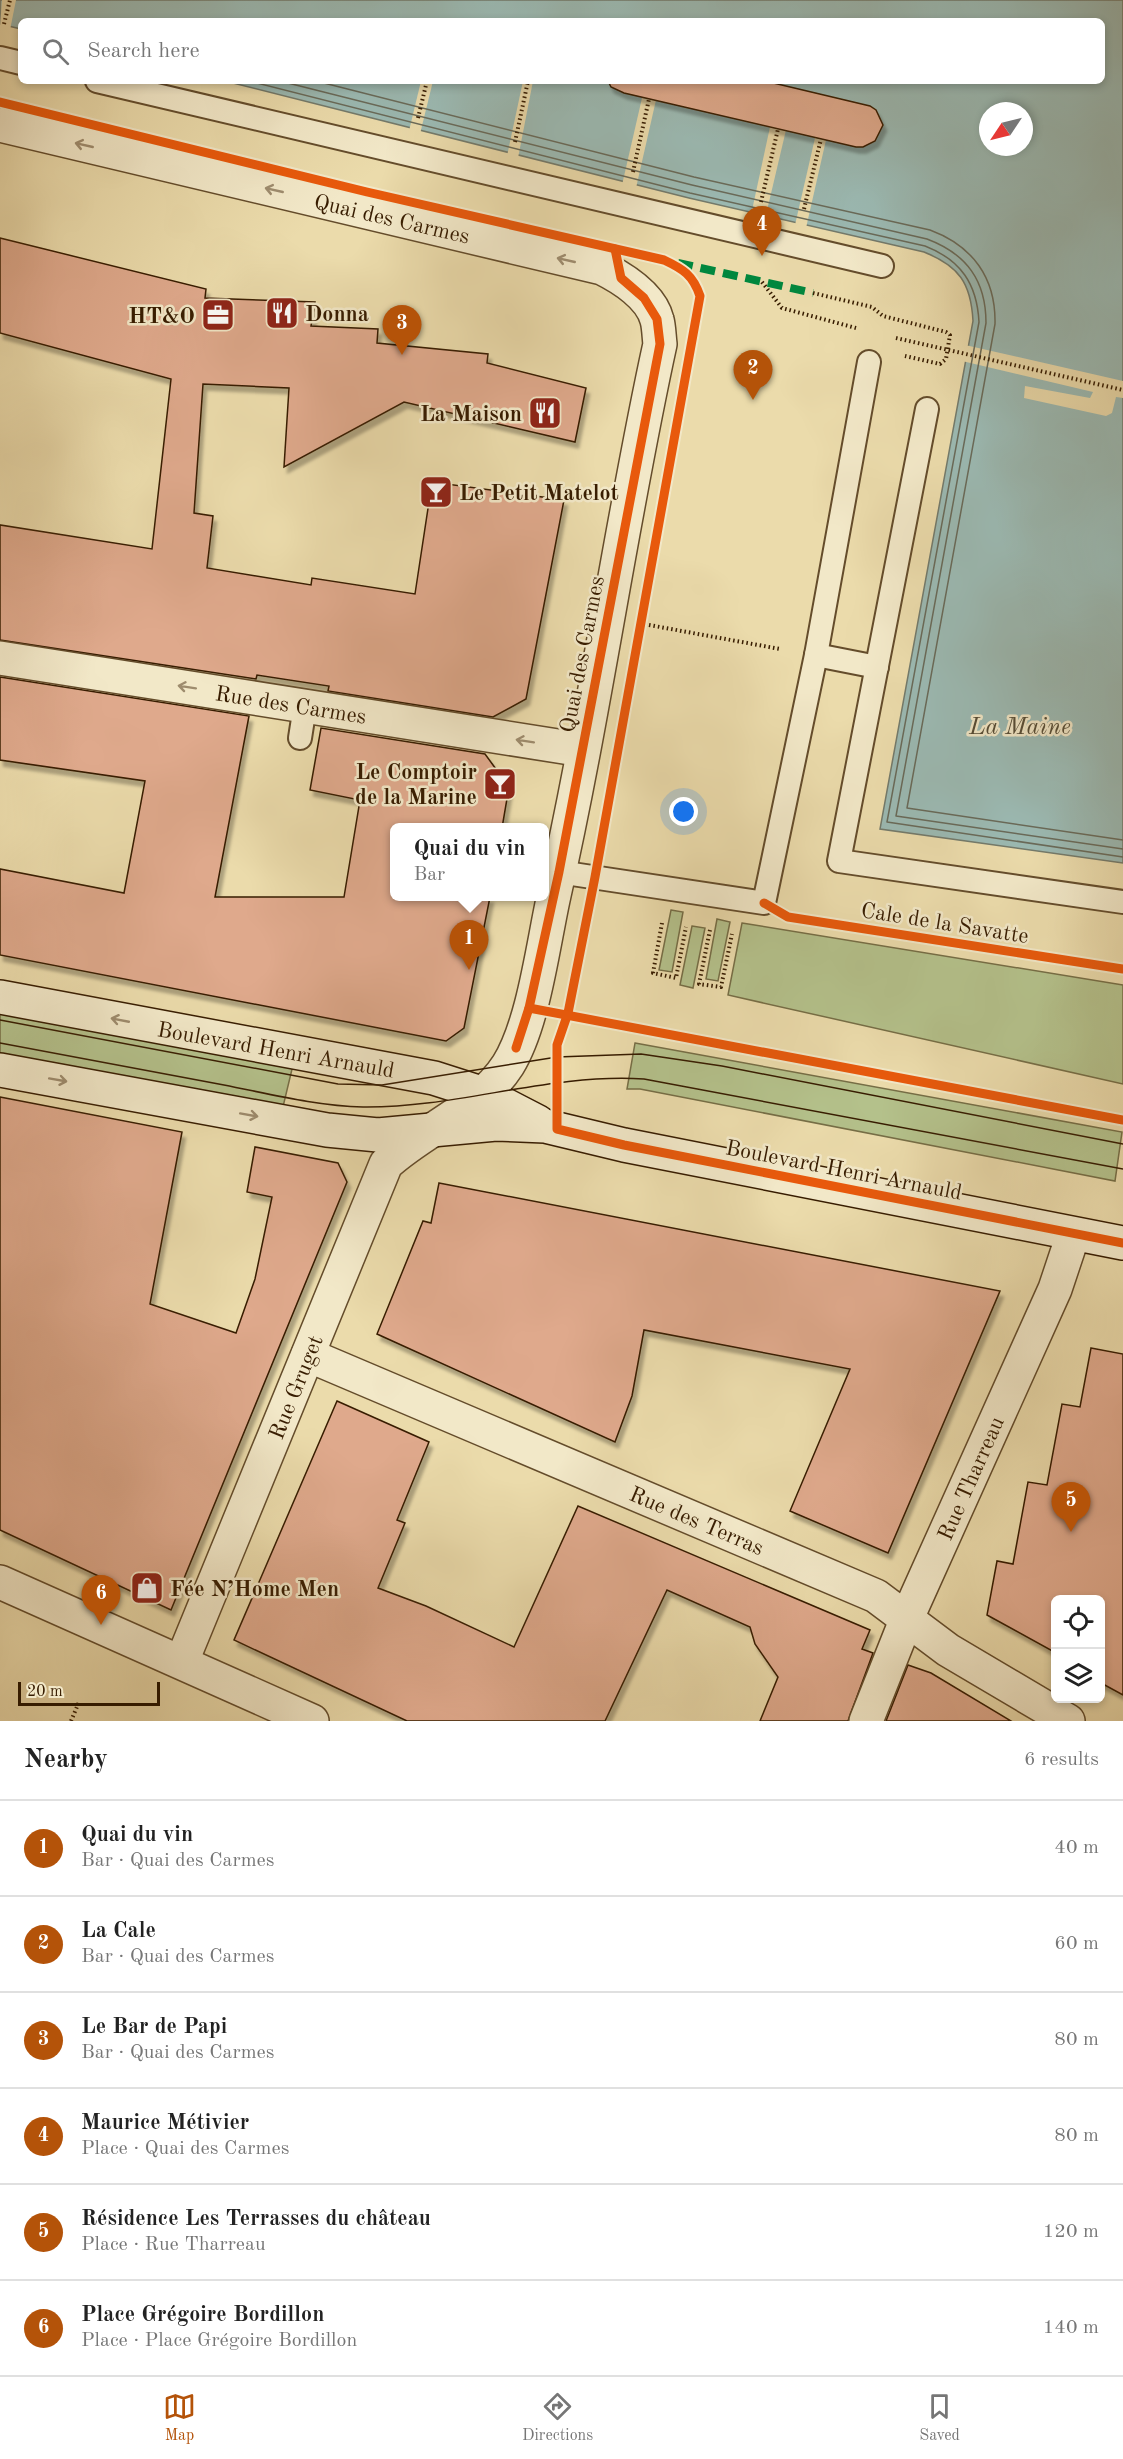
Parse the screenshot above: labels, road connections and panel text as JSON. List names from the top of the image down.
{
  "streets": {
    "street": [
      "Quai des Carmes",
      "Rue des Carmes",
      "Boulevard Henri Arnauld",
      "Rue Gruget",
      "Rue Tharreau",
      "Rue des Terras"
    ],
    "lane": ["Cale de la Savatte"]
  },
  "crossings": [
    ["Quai des Carmes", "Rue des Carmes"],
    ["Quai des Carmes", "Boulevard Henri Arnauld"],
    ["Quai des Carmes", "Rue Gruget"],
    ["Boulevard Henri Arnauld", "Rue Gruget"],
    ["Boulevard Henri Arnauld", "Rue Tharreau"],
    ["Rue Gruget", "Rue des Terras"],
    ["Rue Tharreau", "Rue des Terras"]
  ],
  "one_way": ["Rue des Carmes"],
  "water": ["La Maine"],
  "places": {
    "restaurant": ["Donna", "La Maison"],
    "office": ["HT&O"],
    "bar": ["Le Petit Matelot", "Le Comptoir de la Marine"],
    "shop": ["Fée N’Home Men"]
  },
  "scale_bar": "20 m",
  "north": "bottom left",
  "page": {
    "search": "Search here",
    "pins": [
      "4",
      "3",
      "2",
      "1",
      "5",
      "6"
    ],
    "popup": ["Quai du vin", "Bar"],
    "scale": "20 m",
    "heading": ["Nearby", "6 results"],
    "list": [
      {
        "mark": "1",
        "name": "Quai du vin",
        "note": "Bar · Quai des Carmes",
        "value": "40 m"
      },
      {
        "mark": "2",
        "name": "La Cale",
        "note": "Bar · Quai des Carmes",
        "value": "60 m"
      },
      {
        "mark": "3",
        "name": "Le Bar de Papi",
        "note": "Bar · Quai des Carmes",
        "value": "80 m"
      },
      {
        "mark": "4",
        "name": "Maurice Métivier",
        "note": "Place · Quai des Carmes",
        "value": "80 m"
      },
      {
        "mark": "5",
        "name": "Résidence Les Terrasses du château",
        "note": "Place · Rue Tharreau",
        "value": "120 m"
      },
      {
        "mark": "6",
        "name": "Place Grégoire Bordillon",
        "note": "Place · Place Grégoire Bordillon",
        "value": "140 m"
      }
    ],
    "nav": ["Map", "Directions", "Saved"]
  }
}
